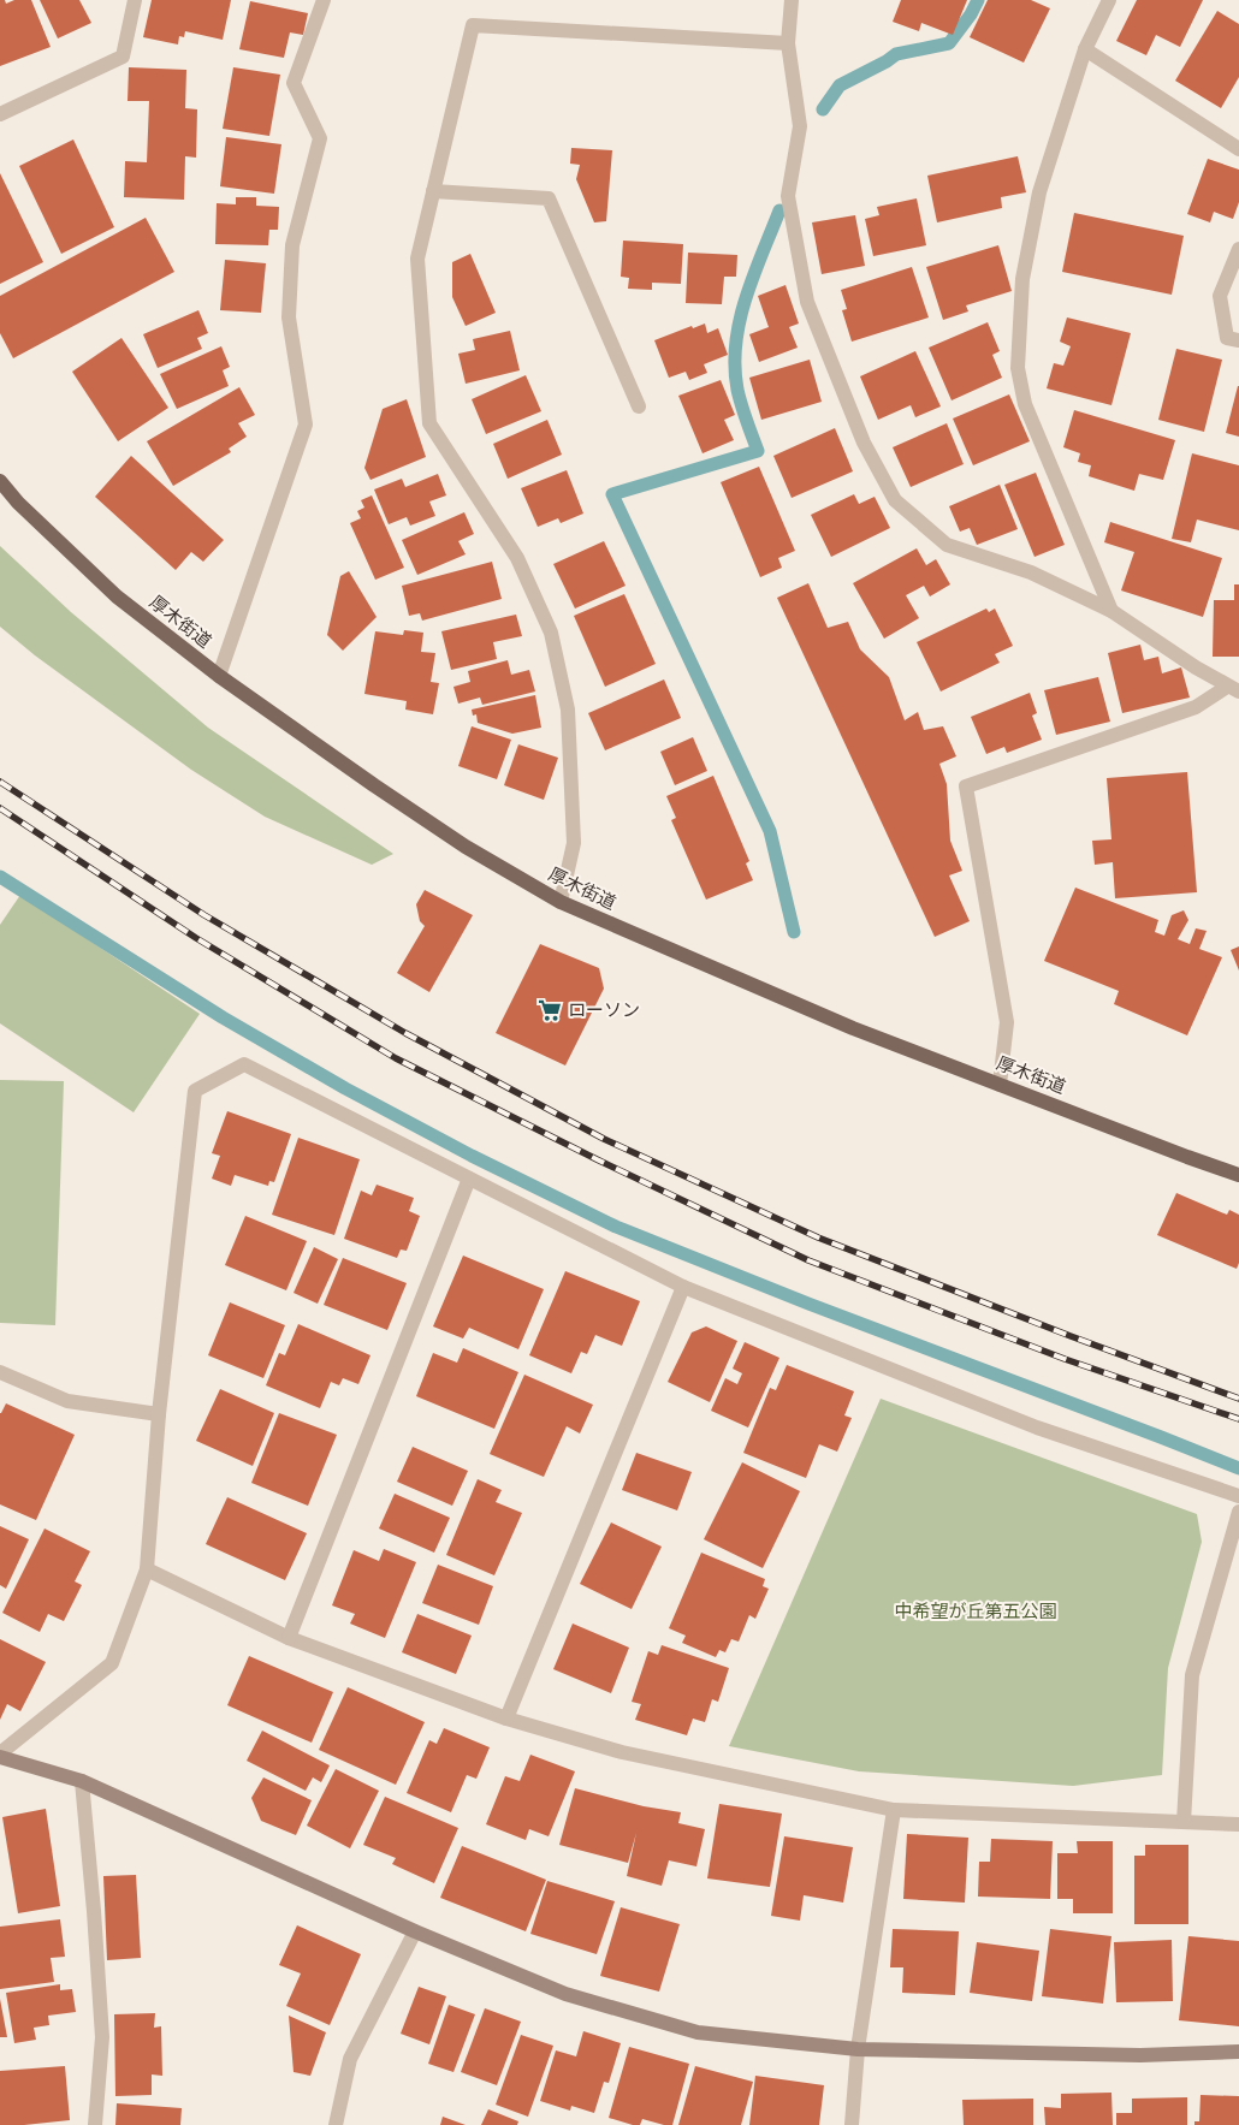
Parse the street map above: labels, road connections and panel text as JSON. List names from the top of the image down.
{
  "streets": {
    "main road": ["厚木街道"]
  },
  "parks": ["中希望が丘第五公園"],
  "places": {
    "supermarket": ["ローソン"]
  }
}
